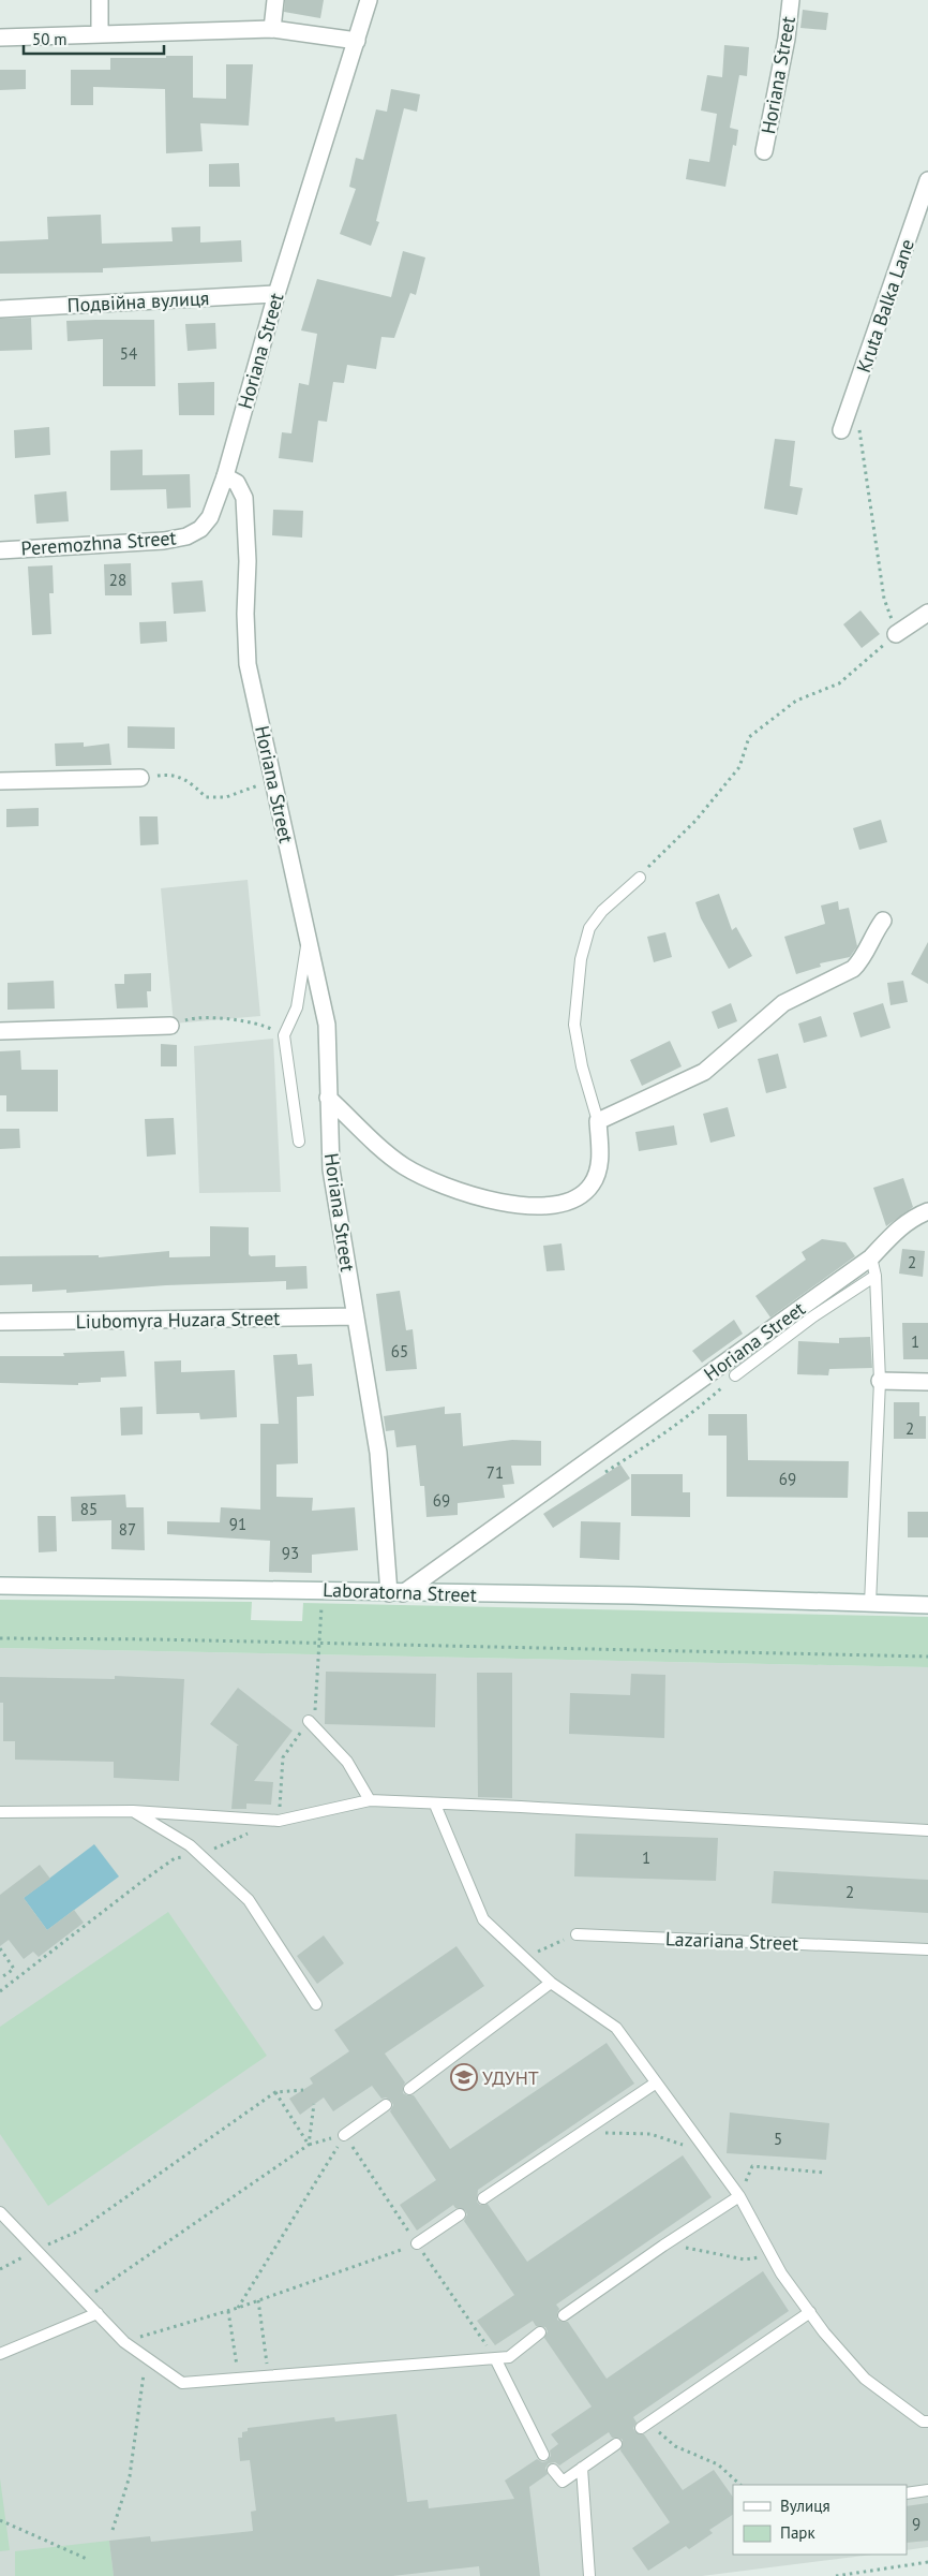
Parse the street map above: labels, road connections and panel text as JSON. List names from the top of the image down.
{
  "streets": {
    "street": [
      "Horiana Street",
      "Подвійна вулиця",
      "Kruta Balka Lane",
      "Peremozhna Street",
      "Liubomyra Huzara Street",
      "Laboratorna Street"
    ],
    "lane": ["Lazariana Street"]
  },
  "crossings": [
    ["Horiana Street", "Подвійна вулиця"],
    ["Horiana Street", "Peremozhna Street"],
    ["Horiana Street", "Liubomyra Huzara Street"],
    ["Horiana Street", "Laboratorna Street"]
  ],
  "places": {
    "school or university": ["УДУНТ"]
  },
  "house_numbers": [
    "54",
    "28",
    "2",
    "1",
    "65",
    "2",
    "71",
    "69",
    "69",
    "85",
    "91",
    "87",
    "93",
    "1",
    "2",
    "5",
    "9"
  ],
  "legend": ["Вулиця", "Парк"],
  "scale_bar": "50 m"
}
